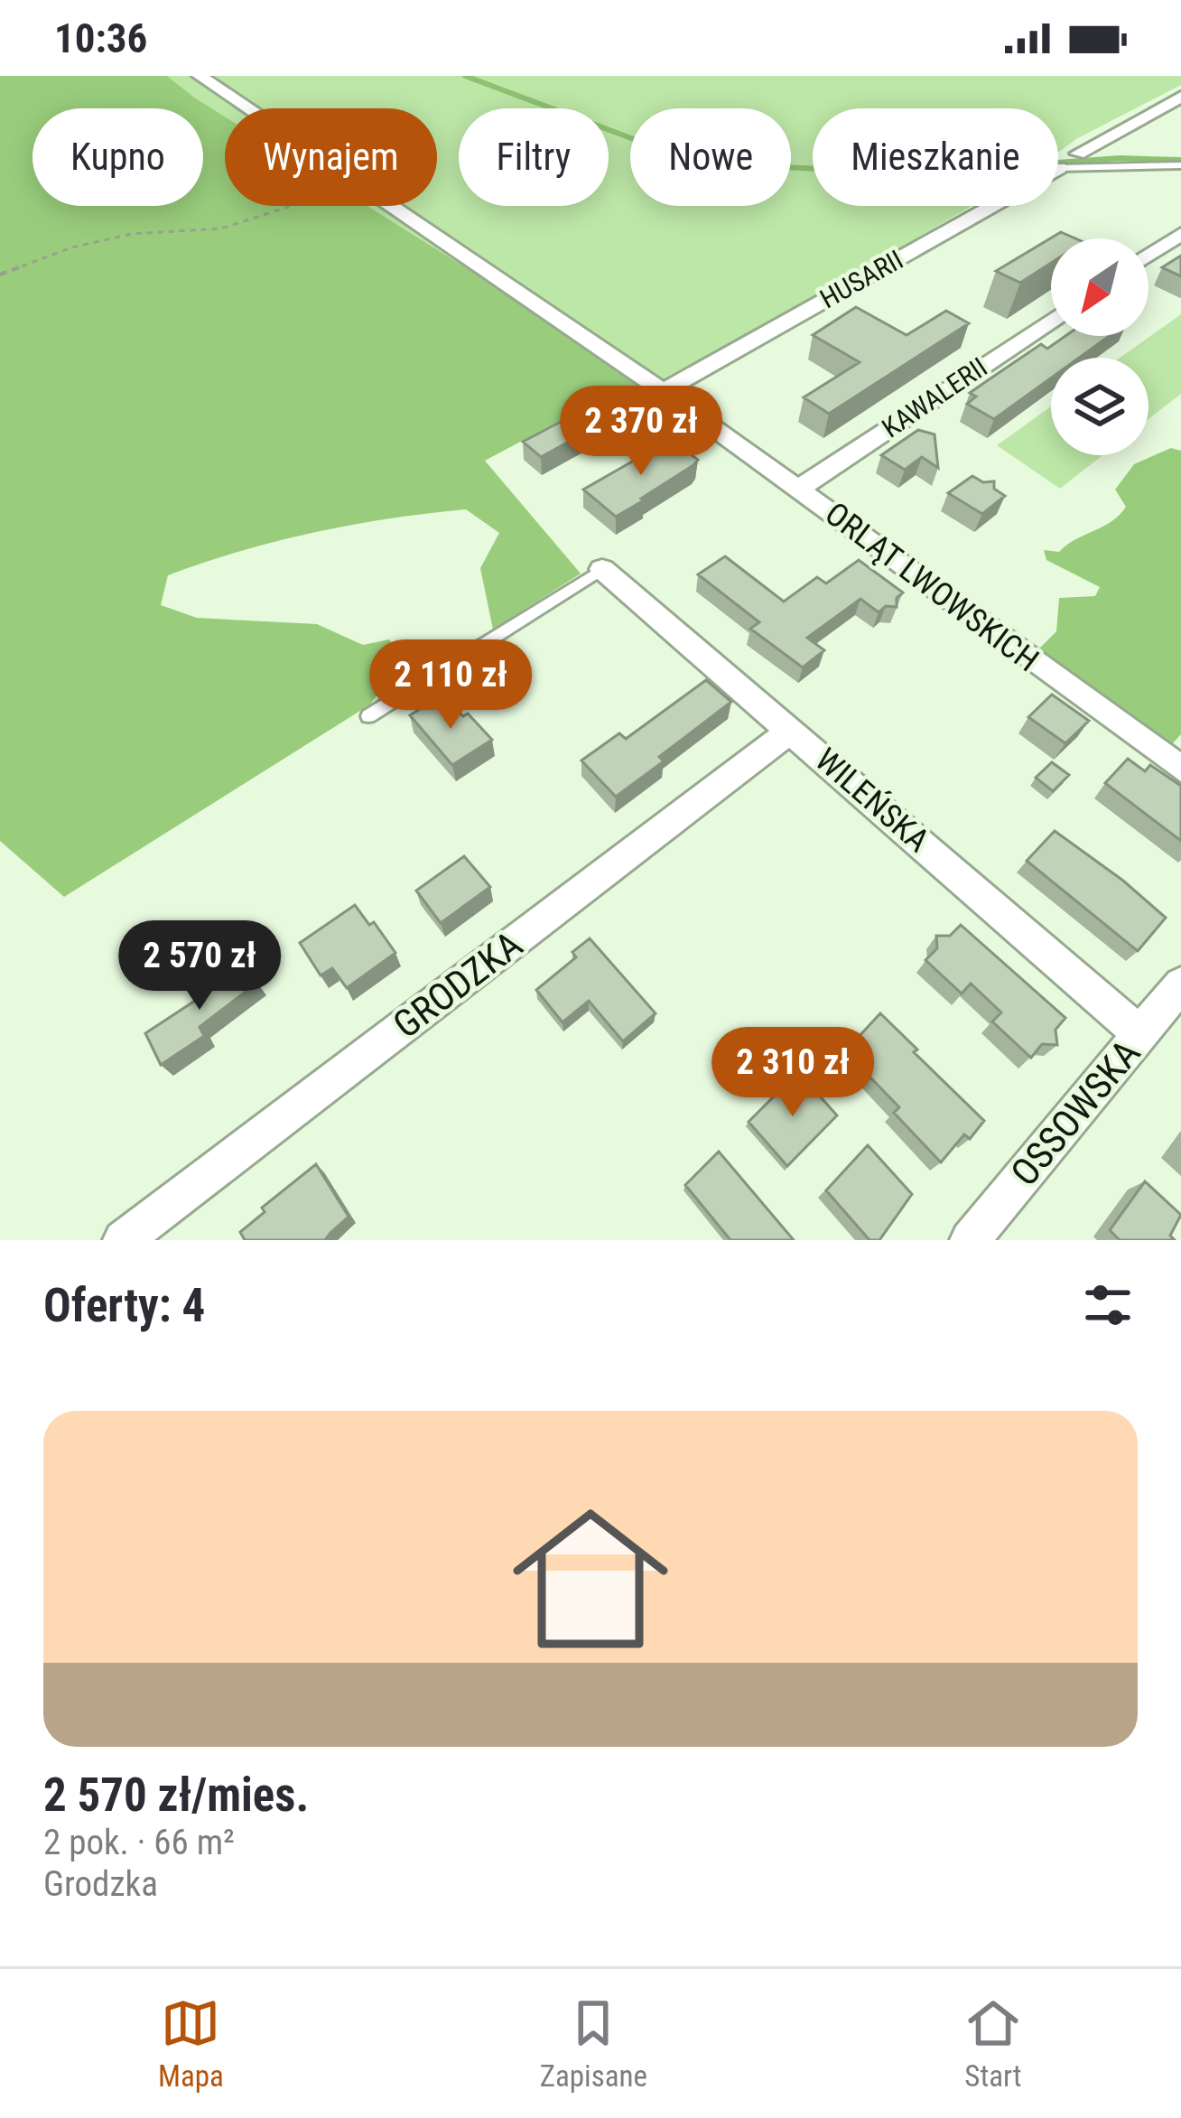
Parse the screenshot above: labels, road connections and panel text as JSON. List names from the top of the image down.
{
  "streets": {
    "street": [
      "HUSARII",
      "KAWALERII",
      "ORLĄT LWOWSKICH",
      "WILEŃSKA",
      "GRODZKA",
      "OSSOWSKA"
    ]
  },
  "crossings": [
    ["HUSARII", "ORLĄT LWOWSKICH"],
    ["KAWALERII", "ORLĄT LWOWSKICH"],
    ["WILEŃSKA", "GRODZKA"],
    ["WILEŃSKA", "OSSOWSKA"]
  ],
  "north": "bottom left",
  "page": {
    "status": "10:36",
    "chip": [
      "Kupno",
      "Wynajem",
      "Filtry",
      "Nowe",
      "Mieszkanie"
    ],
    "price": [
      "2 370 zł",
      "2 110 zł",
      "2 570 zł",
      "2 310 zł"
    ],
    "heading": "Oferty: 4",
    "list": [
      {
        "name": "2 570 zł/mies.",
        "note": "2 pok. · 66 m² · Grodzka"
      }
    ],
    "tabs": ["Mapa", "Zapisane", "Start"]
  }
}
